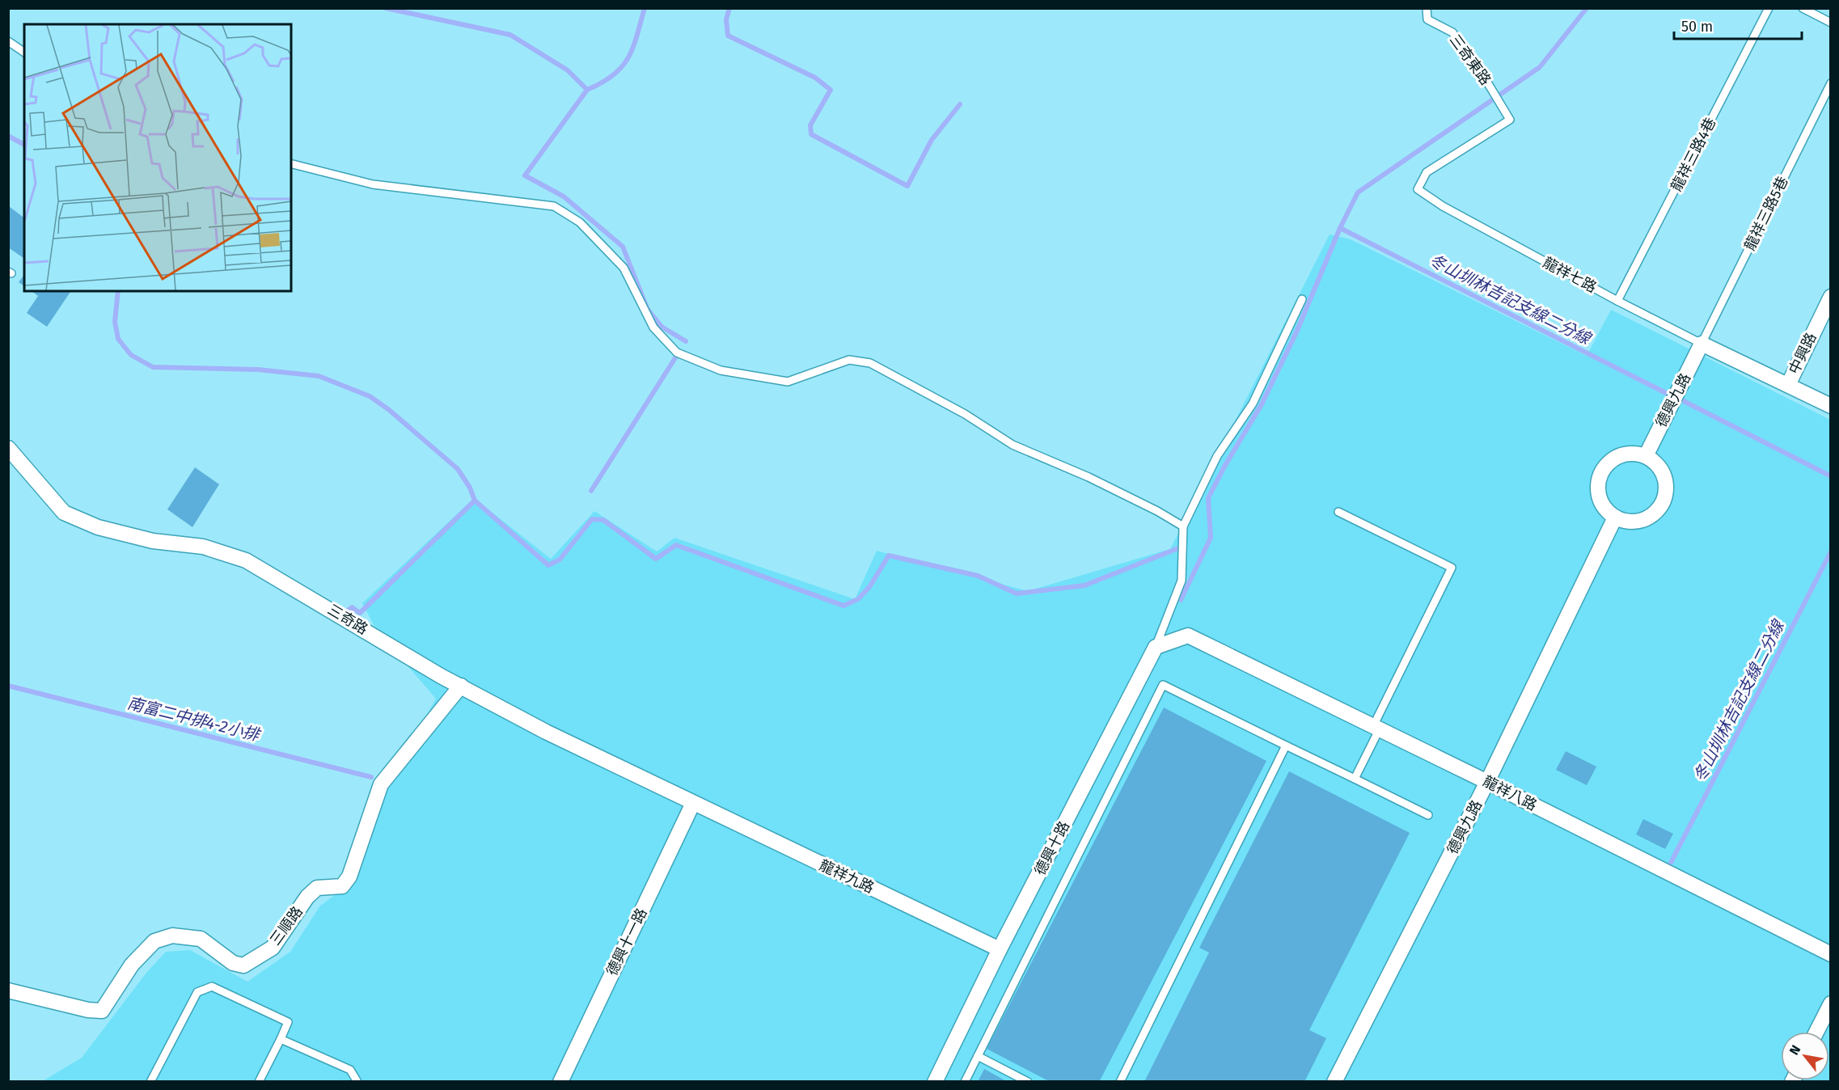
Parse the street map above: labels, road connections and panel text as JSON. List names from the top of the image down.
{
  "streets": {
    "street": [
      "龍祥七路",
      "中興路",
      "德興九路",
      "三奇路",
      "龍祥八路",
      "德興十路",
      "龍祥九路",
      "三順路",
      "德興十一路"
    ],
    "lane": ["三奇東路", "龍祥三路4巷", "龍祥三路5巷"]
  },
  "crossings": [
    ["三奇東路", "龍祥七路"],
    ["龍祥三路4巷", "龍祥七路"],
    ["龍祥三路5巷", "龍祥七路"],
    ["龍祥三路5巷", "德興九路"],
    ["龍祥七路", "中興路"],
    ["龍祥七路", "德興九路"],
    ["德興九路", "龍祥八路"],
    ["三奇路", "龍祥九路"],
    ["三奇路", "三順路"],
    ["三奇路", "德興十一路"],
    ["龍祥八路", "德興十路"],
    ["德興十路", "龍祥九路"],
    ["龍祥九路", "德興十一路"]
  ],
  "water": ["冬山圳林吉記支線二分線", "南富二中排4-2小排"],
  "scale_bar": "50 m",
  "north": "top left"
}
